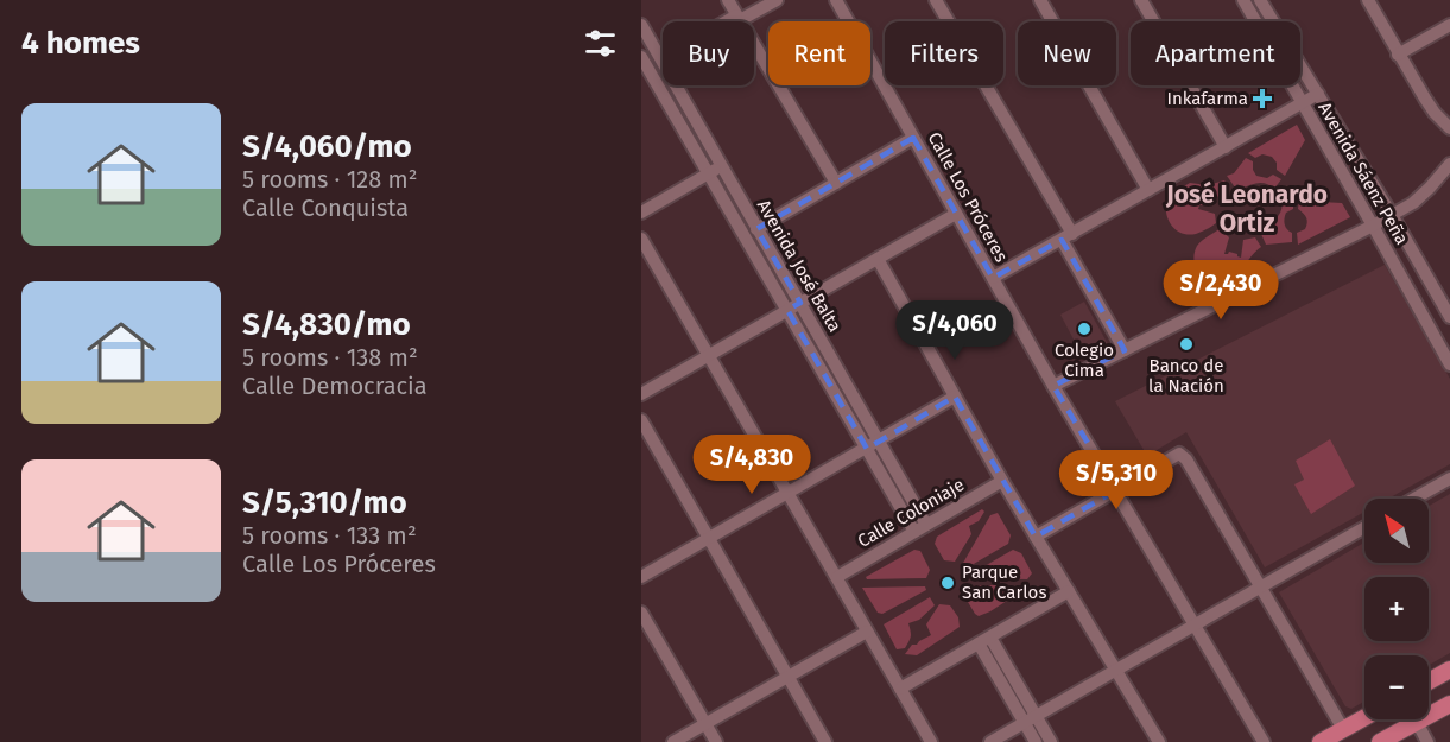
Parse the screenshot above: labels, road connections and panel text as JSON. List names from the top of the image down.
{
  "streets": {
    "street": [
      "Avenida Sáenz Peña",
      "Calle Los Próceres",
      "Avenida José Balta",
      "Calle Coloniaje"
    ]
  },
  "crossings": [
    ["Avenida José Balta", "Calle Coloniaje"]
  ],
  "districts": ["José Leonardo Ortiz"],
  "places": {
    "health": ["Inkafarma"],
    "other": ["Colegio Cima", "Banco de la Nación", "Parque San Carlos"]
  },
  "north": "top left",
  "page": {
    "heading": "4 homes",
    "chip": [
      "Buy",
      "Rent",
      "Filters",
      "New",
      "Apartment"
    ],
    "list": [
      {
        "name": "S/4,060/mo",
        "note": "5 rooms · 128 m² · Calle Conquista"
      },
      {
        "name": "S/4,830/mo",
        "note": "5 rooms · 138 m² · Calle Democracia"
      },
      {
        "name": "S/5,310/mo",
        "note": "5 rooms · 133 m² · Calle Los Próceres"
      }
    ],
    "price": [
      "S/2,430",
      "S/4,060",
      "S/4,830",
      "S/5,310"
    ],
    "map_buttons": ["+", "−"]
  }
}
